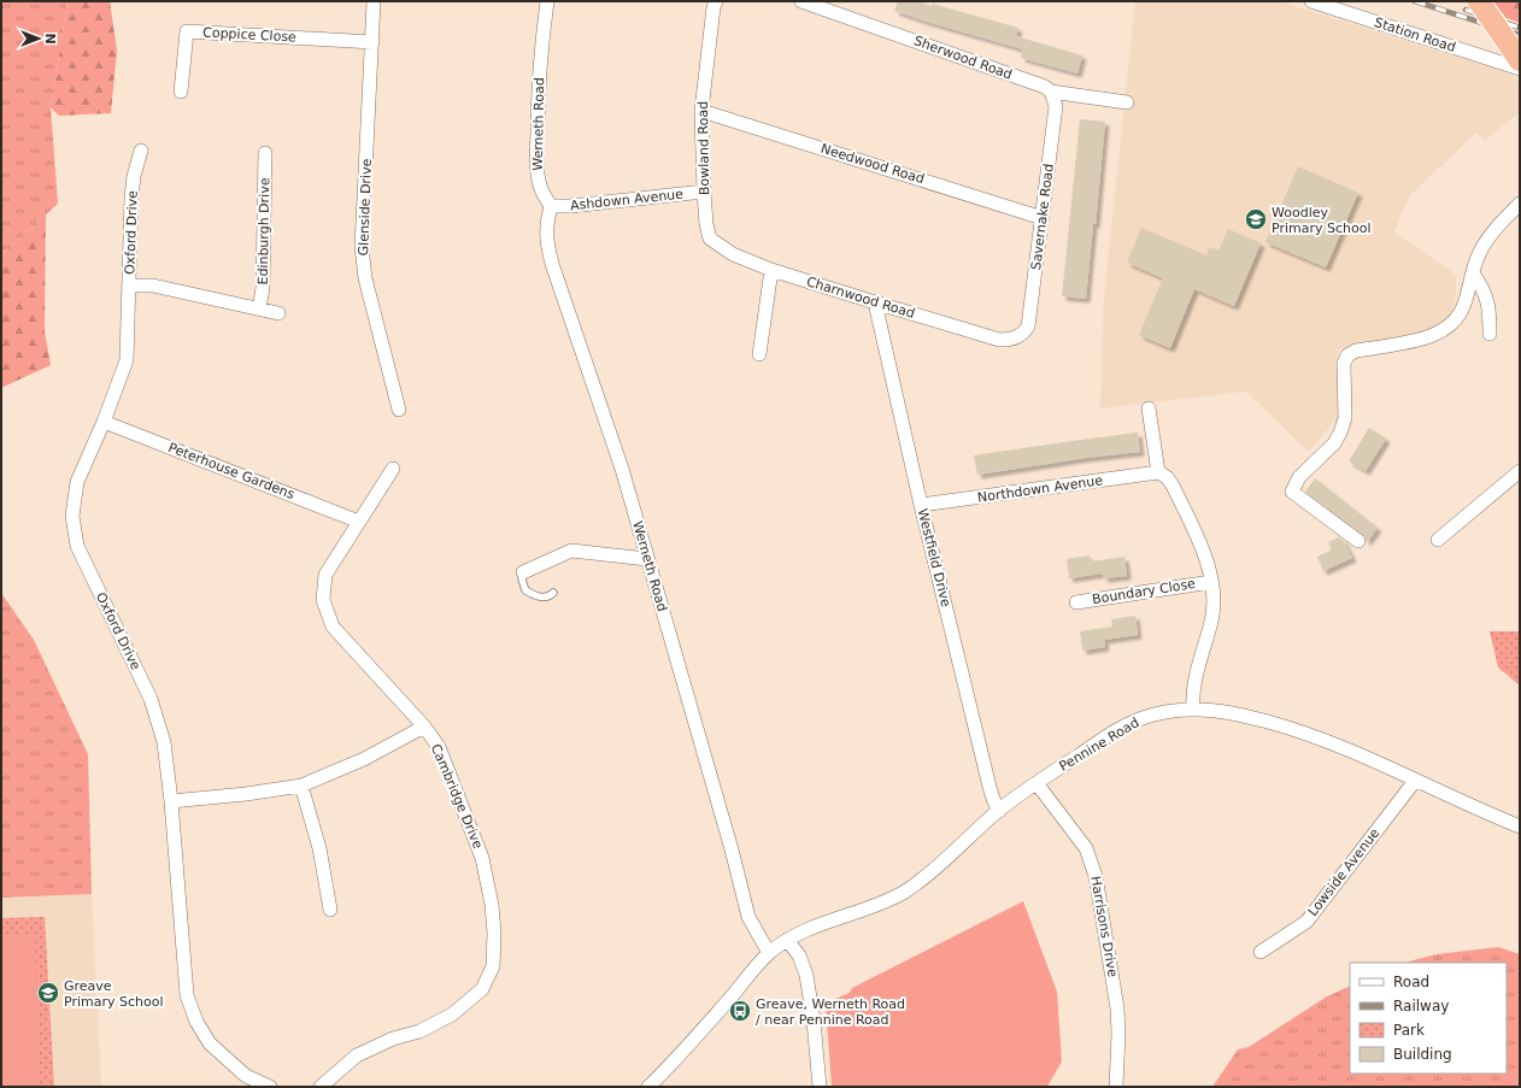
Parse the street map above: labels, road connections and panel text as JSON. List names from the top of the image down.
{
  "streets": {
    "street": [
      "Coppice Close",
      "Station Road",
      "Sherwood Road",
      "Werneth Road",
      "Bowland Road",
      "Needwood Road",
      "Ashdown Avenue",
      "Glenside Drive",
      "Savernake Road",
      "Edinburgh Drive",
      "Oxford Drive",
      "Charnwood Road",
      "Peterhouse Gardens",
      "Northdown Avenue",
      "Westfield Drive",
      "Boundary Close",
      "Pennine Road",
      "Cambridge Drive",
      "Lowside Avenue",
      "Harrisons Drive"
    ]
  },
  "crossings": [
    ["Coppice Close", "Glenside Drive"],
    ["Sherwood Road", "Savernake Road"],
    ["Werneth Road", "Ashdown Avenue"],
    ["Werneth Road", "Pennine Road"],
    ["Bowland Road", "Needwood Road"],
    ["Bowland Road", "Ashdown Avenue"],
    ["Bowland Road", "Charnwood Road"],
    ["Needwood Road", "Savernake Road"],
    ["Savernake Road", "Charnwood Road"],
    ["Oxford Drive", "Peterhouse Gardens"],
    ["Charnwood Road", "Westfield Drive"],
    ["Peterhouse Gardens", "Cambridge Drive"],
    ["Northdown Avenue", "Westfield Drive"],
    ["Westfield Drive", "Pennine Road"],
    ["Pennine Road", "Lowside Avenue"],
    ["Pennine Road", "Harrisons Drive"]
  ],
  "places": {
    "school or university": ["Woodley Primary School", "Greave Primary School"],
    "bus stop": ["Greave, Werneth Road / near Pennine Road"]
  },
  "legend": [
    "Road",
    "Railway",
    "Park",
    "Building"
  ],
  "north": "right"
}
